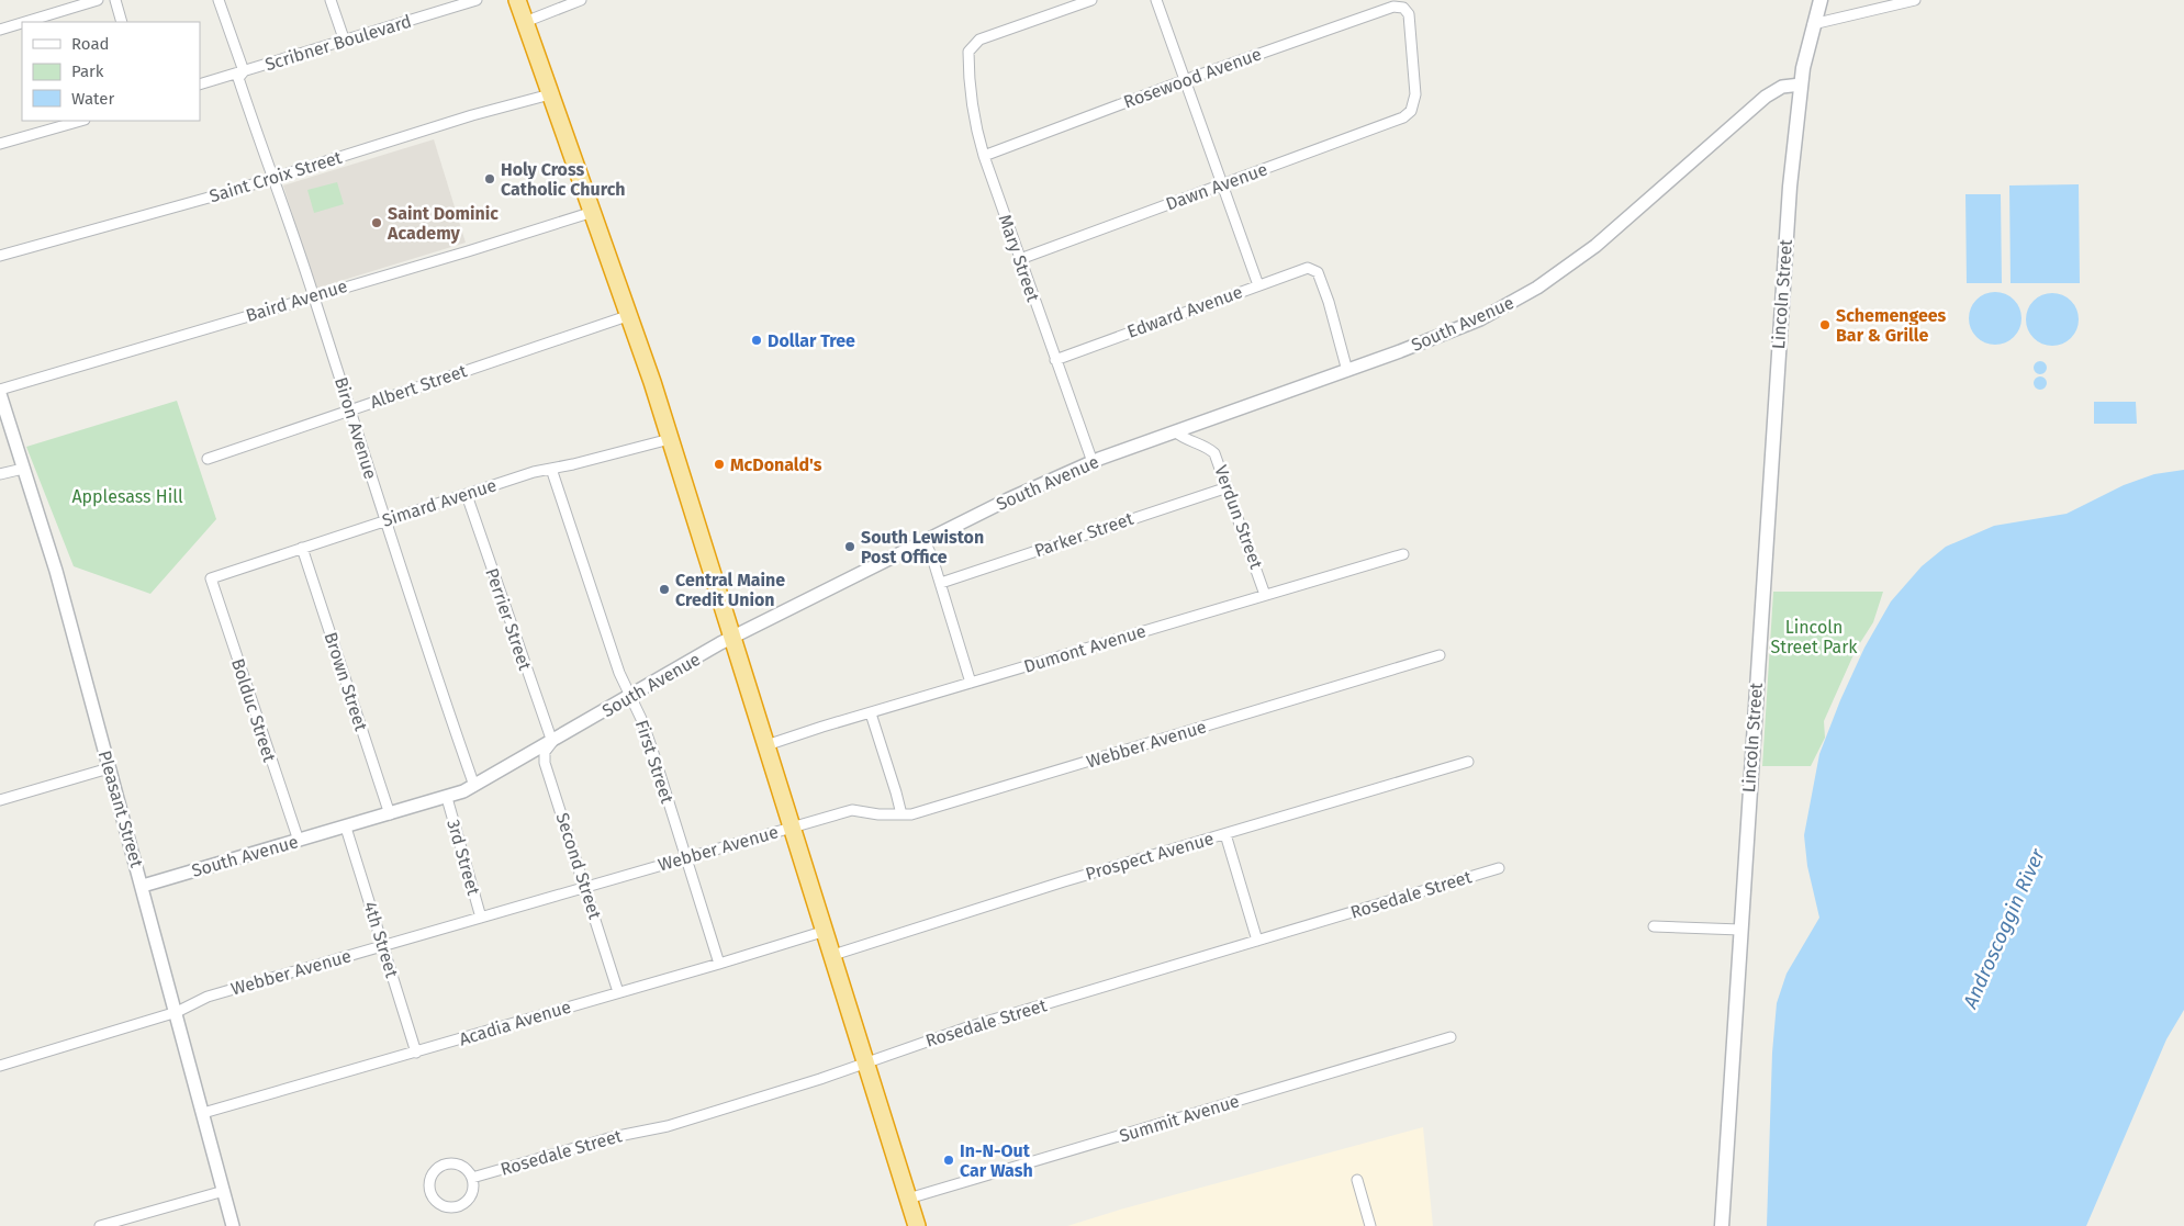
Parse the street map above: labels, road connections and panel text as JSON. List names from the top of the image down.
{
  "streets": {
    "main road": ["Lincoln Street"],
    "street": [
      "Scribner Boulevard",
      "Rosewood Avenue",
      "Saint Croix Street",
      "Dawn Avenue",
      "Mary Street",
      "Baird Avenue",
      "Edward Avenue",
      "South Avenue",
      "Albert Street",
      "Biron Avenue",
      "Simard Avenue",
      "Verdun Street",
      "Parker Street",
      "Perrier Street",
      "Dumont Avenue",
      "Brown Street",
      "Bolduc Street",
      "Webber Avenue",
      "First Street",
      "Pleasant Street",
      "Prospect Avenue",
      "3rd Street",
      "Second Street",
      "Rosedale Street",
      "4th Street",
      "Acadia Avenue",
      "Summit Avenue"
    ]
  },
  "crossings": [
    ["Scribner Boulevard", "Biron Avenue"],
    ["Rosewood Avenue", "Dawn Avenue"],
    ["Rosewood Avenue", "Mary Street"],
    ["Saint Croix Street", "Biron Avenue"],
    ["Dawn Avenue", "Mary Street"],
    ["Mary Street", "Edward Avenue"],
    ["Mary Street", "South Avenue"],
    ["Lincoln Street", "South Avenue"],
    ["Baird Avenue", "Biron Avenue"],
    ["Edward Avenue", "South Avenue"],
    ["South Avenue", "Biron Avenue"],
    ["South Avenue", "Verdun Street"],
    ["South Avenue", "Perrier Street"],
    ["South Avenue", "Brown Street"],
    ["South Avenue", "Bolduc Street"],
    ["South Avenue", "First Street"],
    ["South Avenue", "Pleasant Street"],
    ["South Avenue", "3rd Street"],
    ["South Avenue", "Second Street"],
    ["South Avenue", "4th Street"],
    ["Albert Street", "Biron Avenue"],
    ["Biron Avenue", "Simard Avenue"],
    ["Simard Avenue", "Perrier Street"],
    ["Simard Avenue", "Brown Street"],
    ["Simard Avenue", "Bolduc Street"],
    ["Simard Avenue", "First Street"],
    ["Verdun Street", "Parker Street"],
    ["Verdun Street", "Dumont Avenue"],
    ["Perrier Street", "Second Street"],
    ["Webber Avenue", "First Street"],
    ["Webber Avenue", "Pleasant Street"],
    ["Webber Avenue", "3rd Street"],
    ["Webber Avenue", "Second Street"],
    ["Webber Avenue", "4th Street"],
    ["First Street", "Acadia Avenue"],
    ["Pleasant Street", "Acadia Avenue"],
    ["Second Street", "Acadia Avenue"],
    ["4th Street", "Acadia Avenue"]
  ],
  "water": ["Androscoggin River"],
  "parks": ["Applesass Hill", "Lincoln Street Park"],
  "places": [
    "Holy Cross Catholic Church",
    "Saint Dominic Academy",
    "Schemengees Bar & Grille",
    "Dollar Tree",
    "McDonald's",
    "South Lewiston Post Office",
    "Central Maine Credit Union",
    "In-N-Out Car Wash"
  ],
  "legend": ["Road", "Park", "Water"]
}
